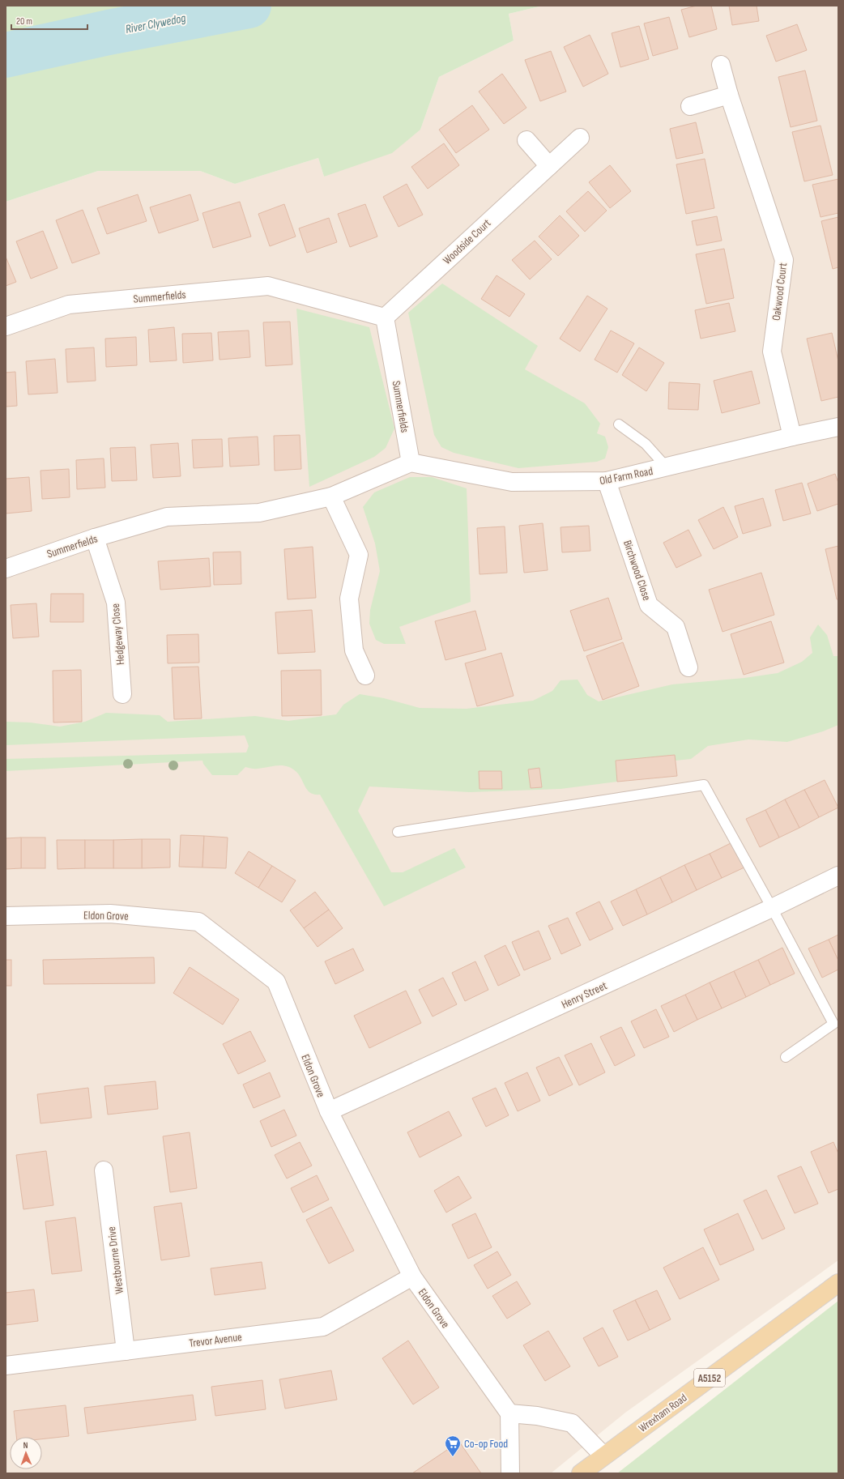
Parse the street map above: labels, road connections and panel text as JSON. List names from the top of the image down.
{
  "streets": {
    "main road": ["A5152", "Wrexham Road"],
    "street": [
      "Woodside Court",
      "Oakwood Court",
      "Summerfields",
      "Old Farm Road",
      "Birchwood Close",
      "Hedgeway Close",
      "Eldon Grove",
      "Henry Street",
      "Westbourne Drive",
      "Trevor Avenue"
    ]
  },
  "crossings": [
    ["Woodside Court", "Summerfields"],
    ["Oakwood Court", "Old Farm Road"],
    ["Summerfields", "Old Farm Road"],
    ["Summerfields", "Hedgeway Close"],
    ["Old Farm Road", "Birchwood Close"],
    ["Eldon Grove", "Henry Street"],
    ["Eldon Grove", "Trevor Avenue"],
    ["Westbourne Drive", "Trevor Avenue"]
  ],
  "water": ["River Clywedog"],
  "places": {
    "supermarket": ["Co-op Food"]
  },
  "scale_bar": "20 m",
  "north": "top"
}
